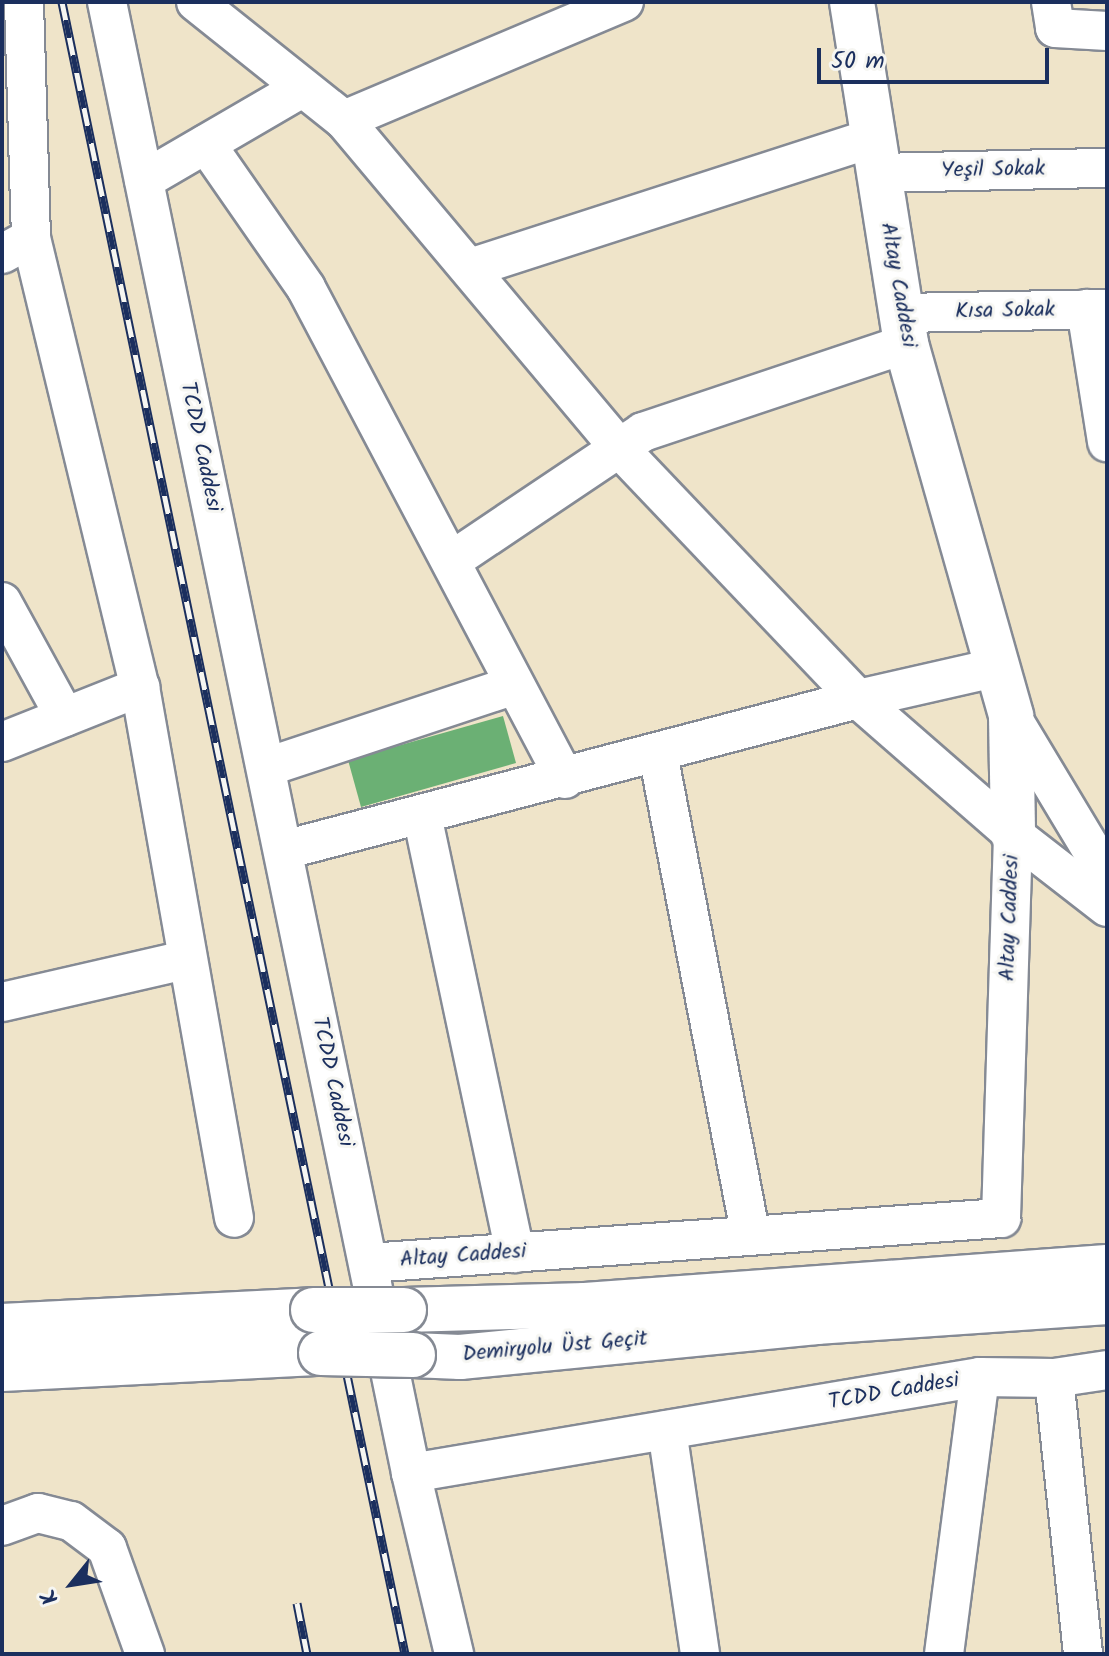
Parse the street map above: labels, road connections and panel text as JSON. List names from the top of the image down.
{
  "streets": {
    "main road": ["Altay Caddesi", "Demiryolu Üst Geçit"],
    "street": ["Yeşil Sokak", "Kısa Sokak", "TCDD Caddesi"]
  },
  "crossings": [
    ["Yeşil Sokak", "Altay Caddesi"],
    ["Altay Caddesi", "Kısa Sokak"],
    ["Altay Caddesi", "TCDD Caddesi"]
  ],
  "scale_bar": "50 m",
  "north": "bottom left"
}
